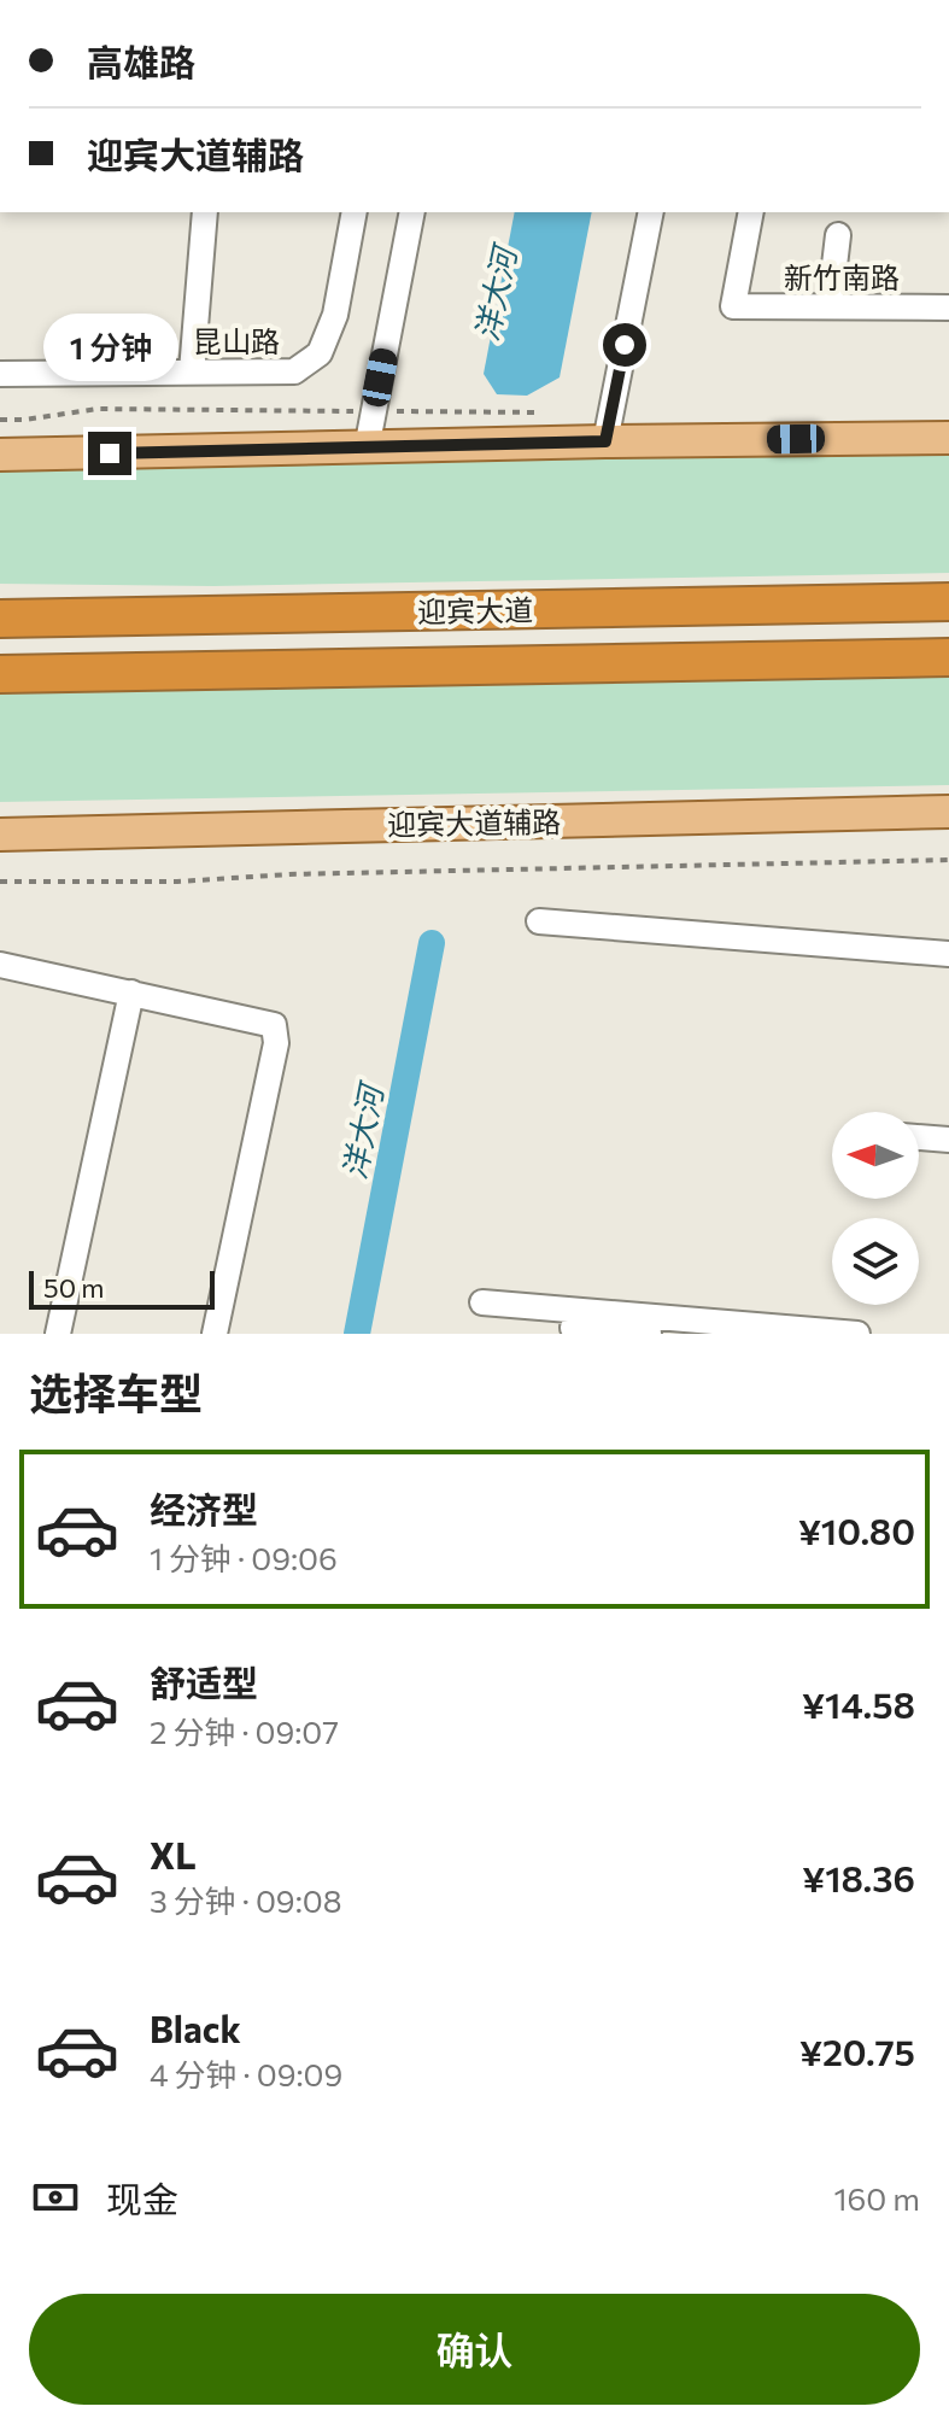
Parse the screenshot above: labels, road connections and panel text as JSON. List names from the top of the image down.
{
  "streets": {
    "highway": ["迎宾大道"],
    "main road": ["迎宾大道辅路"],
    "street": ["新竹南路", "昆山路"]
  },
  "water": ["洋大河"],
  "scale_bar": "50 m",
  "north": "left",
  "page": {
    "banner": ["高雄路", "迎宾大道辅路"],
    "bubble": "1 分钟",
    "scale": "50 m",
    "heading": "选择车型",
    "list": [
      {
        "name": "经济型",
        "note": "1 分钟 · 09:06",
        "value": "¥10.80"
      },
      {
        "name": "舒适型",
        "note": "2 分钟 · 09:07",
        "value": "¥14.58"
      },
      {
        "name": "XL",
        "note": "3 分钟 · 09:08",
        "value": "¥18.36"
      },
      {
        "name": "Black",
        "note": "4 分钟 · 09:09",
        "value": "¥20.75"
      }
    ],
    "pay": ["现金", "160 m"],
    "buttons": "确认"
  }
}
